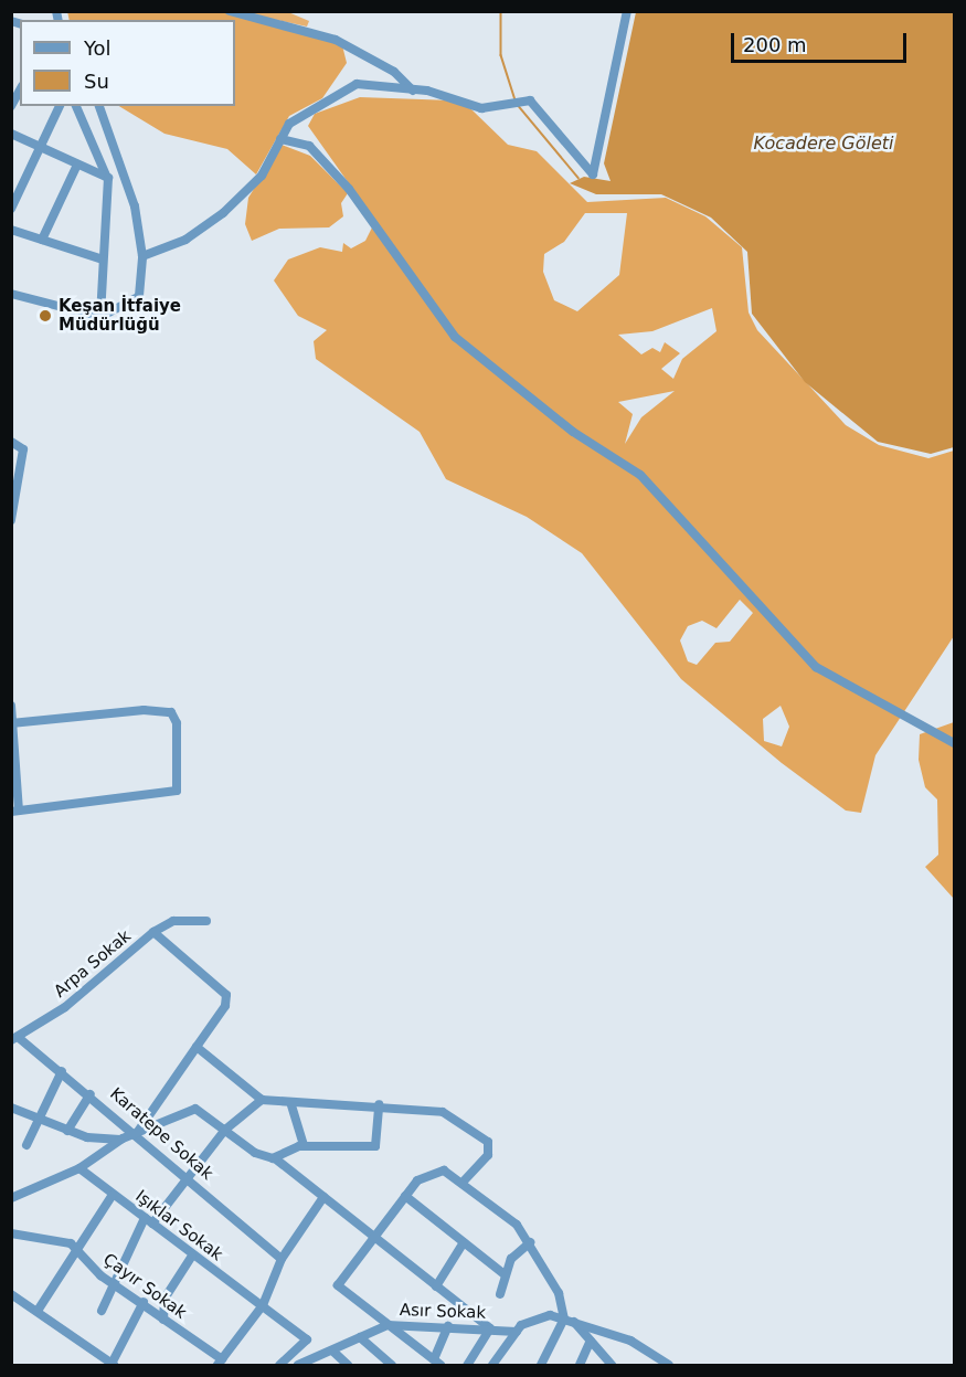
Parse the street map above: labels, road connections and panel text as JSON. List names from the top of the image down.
{
  "streets": {
    "street": [
      "Arpa Sokak",
      "Karatepe Sokak",
      "Işıklar Sokak",
      "Çayır Sokak",
      "Asır Sokak"
    ]
  },
  "crossings": [
    ["Arpa Sokak", "Karatepe Sokak"]
  ],
  "water": ["Kocadere Göleti"],
  "places": ["Keşan İtfaiye Müdürlüğü"],
  "legend": ["Yol", "Su"],
  "scale_bar": "200 m"
}
